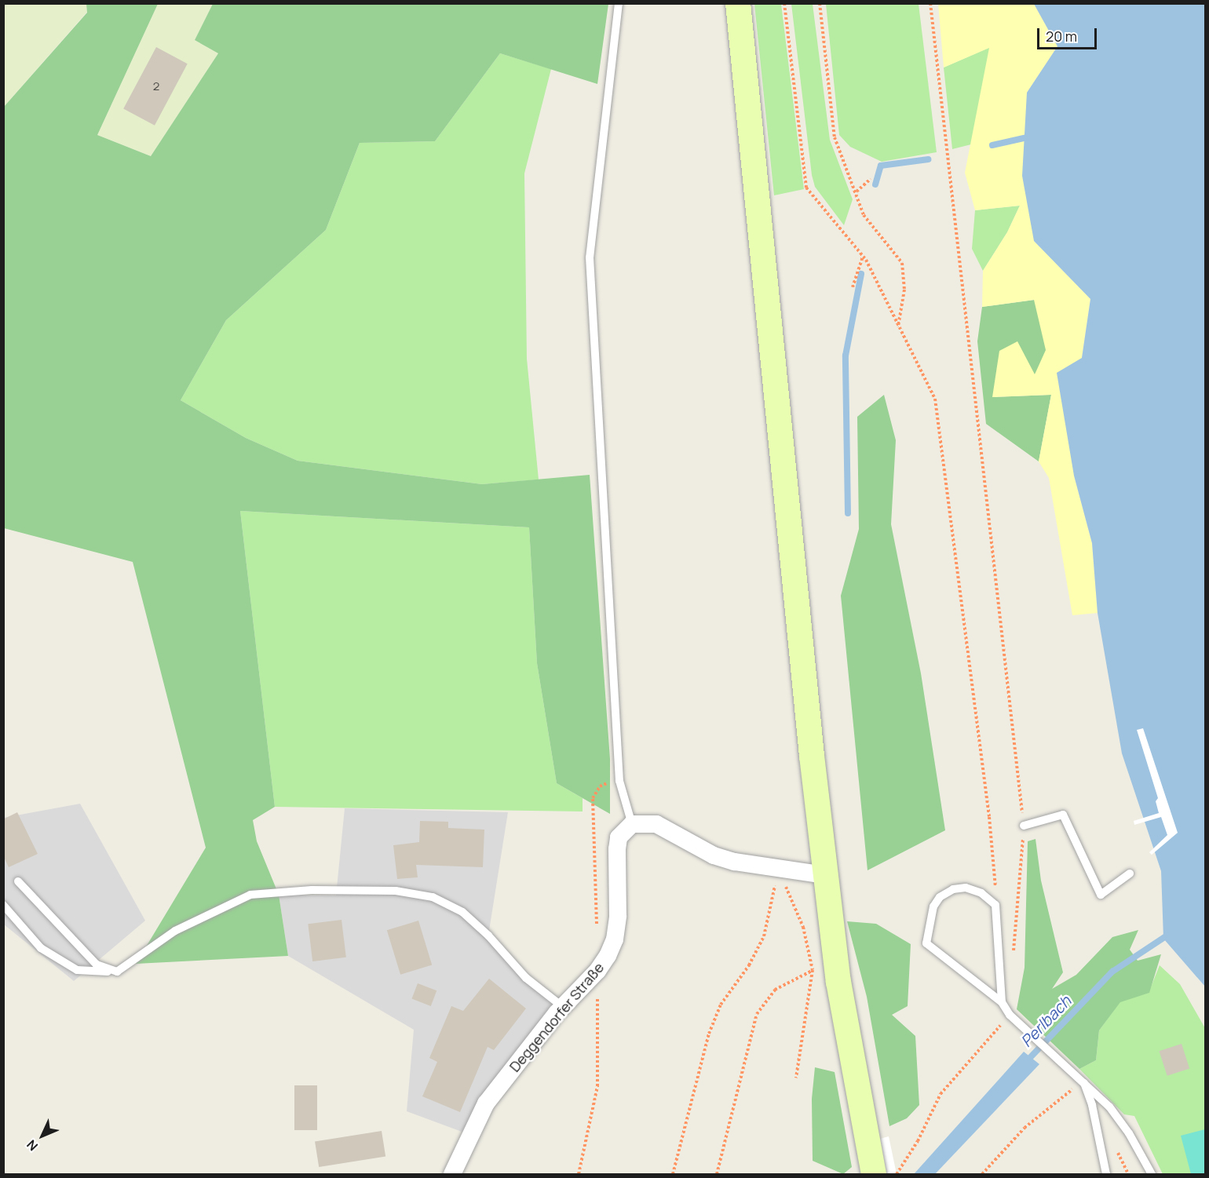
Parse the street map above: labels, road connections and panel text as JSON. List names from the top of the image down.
{
  "streets": {
    "street": ["Deggendorfer Straße"]
  },
  "water": ["Perlbach"],
  "house_numbers": ["2"],
  "scale_bar": "20 m",
  "north": "bottom left"
}
